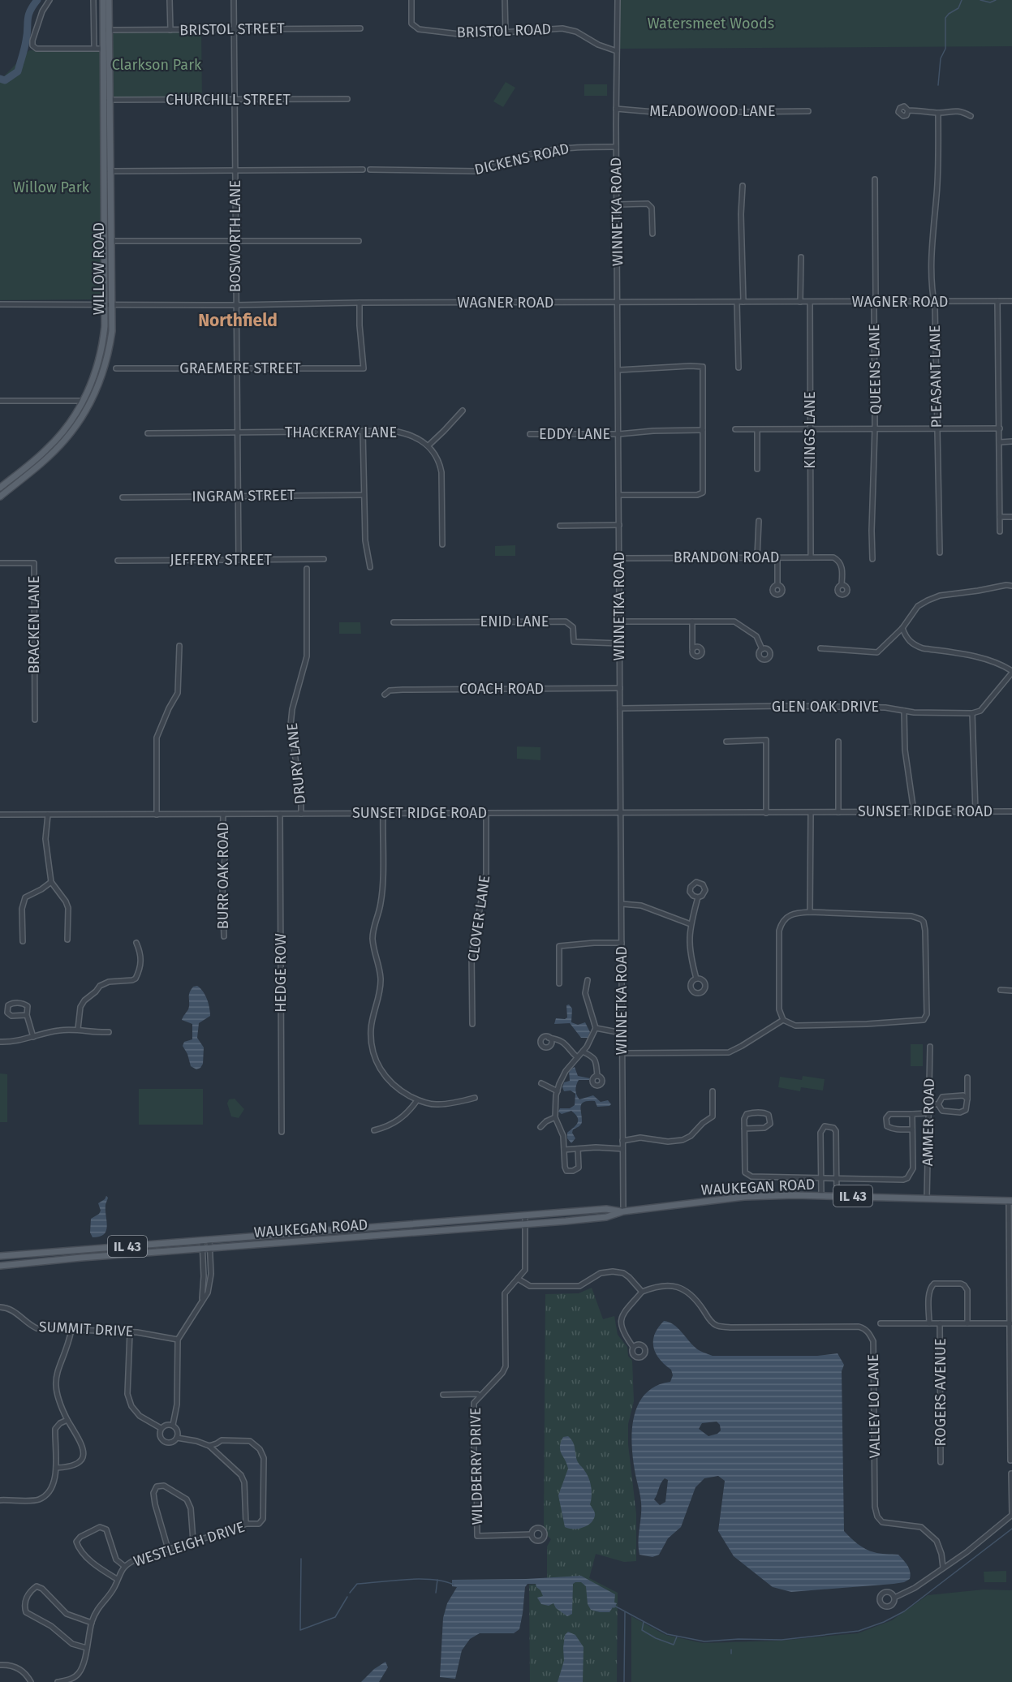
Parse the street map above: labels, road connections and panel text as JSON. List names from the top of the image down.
{
  "streets": {
    "main road": ["WILLOW ROAD", "WAUKEGAN ROAD", "IL 43"],
    "street": [
      "BRISTOL STREET",
      "BRISTOL ROAD",
      "CHURCHILL STREET",
      "MEADOWOOD LANE",
      "DICKENS ROAD",
      "WINNETKA ROAD",
      "BOSWORTH LANE",
      "WAGNER ROAD",
      "GRAEMERE STREET",
      "QUEENS LANE",
      "PLEASANT LANE",
      "KINGS LANE",
      "THACKERAY LANE",
      "EDDY LANE",
      "INGRAM STREET",
      "BRANDON ROAD",
      "JEFFERY STREET",
      "ENID LANE",
      "BRACKEN LANE",
      "COACH ROAD",
      "GLEN OAK DRIVE",
      "DRURY LANE",
      "SUNSET RIDGE ROAD",
      "BURR OAK ROAD",
      "CLOVER LANE",
      "HEDGE ROW",
      "AMMER ROAD",
      "SUMMIT DRIVE",
      "ROGERS AVENUE",
      "VALLEY LO LANE",
      "WILDBERRY DRIVE",
      "WESTLEIGH DRIVE"
    ]
  },
  "crossings": [
    ["BRISTOL STREET", "BOSWORTH LANE"],
    ["BRISTOL STREET", "WILLOW ROAD"],
    ["BRISTOL ROAD", "WINNETKA ROAD"],
    ["CHURCHILL STREET", "BOSWORTH LANE"],
    ["CHURCHILL STREET", "WILLOW ROAD"],
    ["MEADOWOOD LANE", "WINNETKA ROAD"],
    ["DICKENS ROAD", "WINNETKA ROAD"],
    ["WINNETKA ROAD", "WAGNER ROAD"],
    ["WINNETKA ROAD", "EDDY LANE"],
    ["WINNETKA ROAD", "BRANDON ROAD"],
    ["WINNETKA ROAD", "ENID LANE"],
    ["WINNETKA ROAD", "COACH ROAD"],
    ["WINNETKA ROAD", "GLEN OAK DRIVE"],
    ["WINNETKA ROAD", "SUNSET RIDGE ROAD"],
    ["WINNETKA ROAD", "WAUKEGAN ROAD"],
    ["BOSWORTH LANE", "WAGNER ROAD"],
    ["BOSWORTH LANE", "GRAEMERE STREET"],
    ["BOSWORTH LANE", "THACKERAY LANE"],
    ["BOSWORTH LANE", "INGRAM STREET"],
    ["BOSWORTH LANE", "JEFFERY STREET"],
    ["WILLOW ROAD", "WAGNER ROAD"],
    ["WAGNER ROAD", "GRAEMERE STREET"],
    ["WAGNER ROAD", "QUEENS LANE"],
    ["WAGNER ROAD", "PLEASANT LANE"],
    ["WAGNER ROAD", "KINGS LANE"],
    ["KINGS LANE", "BRANDON ROAD"],
    ["DRURY LANE", "SUNSET RIDGE ROAD"],
    ["SUNSET RIDGE ROAD", "BURR OAK ROAD"],
    ["SUNSET RIDGE ROAD", "CLOVER LANE"],
    ["SUNSET RIDGE ROAD", "HEDGE ROW"],
    ["AMMER ROAD", "WAUKEGAN ROAD"],
    ["WAUKEGAN ROAD", "WILDBERRY DRIVE"]
  ],
  "districts": ["Northfield"],
  "parks": ["Watersmeet Woods", "Clarkson Park", "Willow Park"]
}
